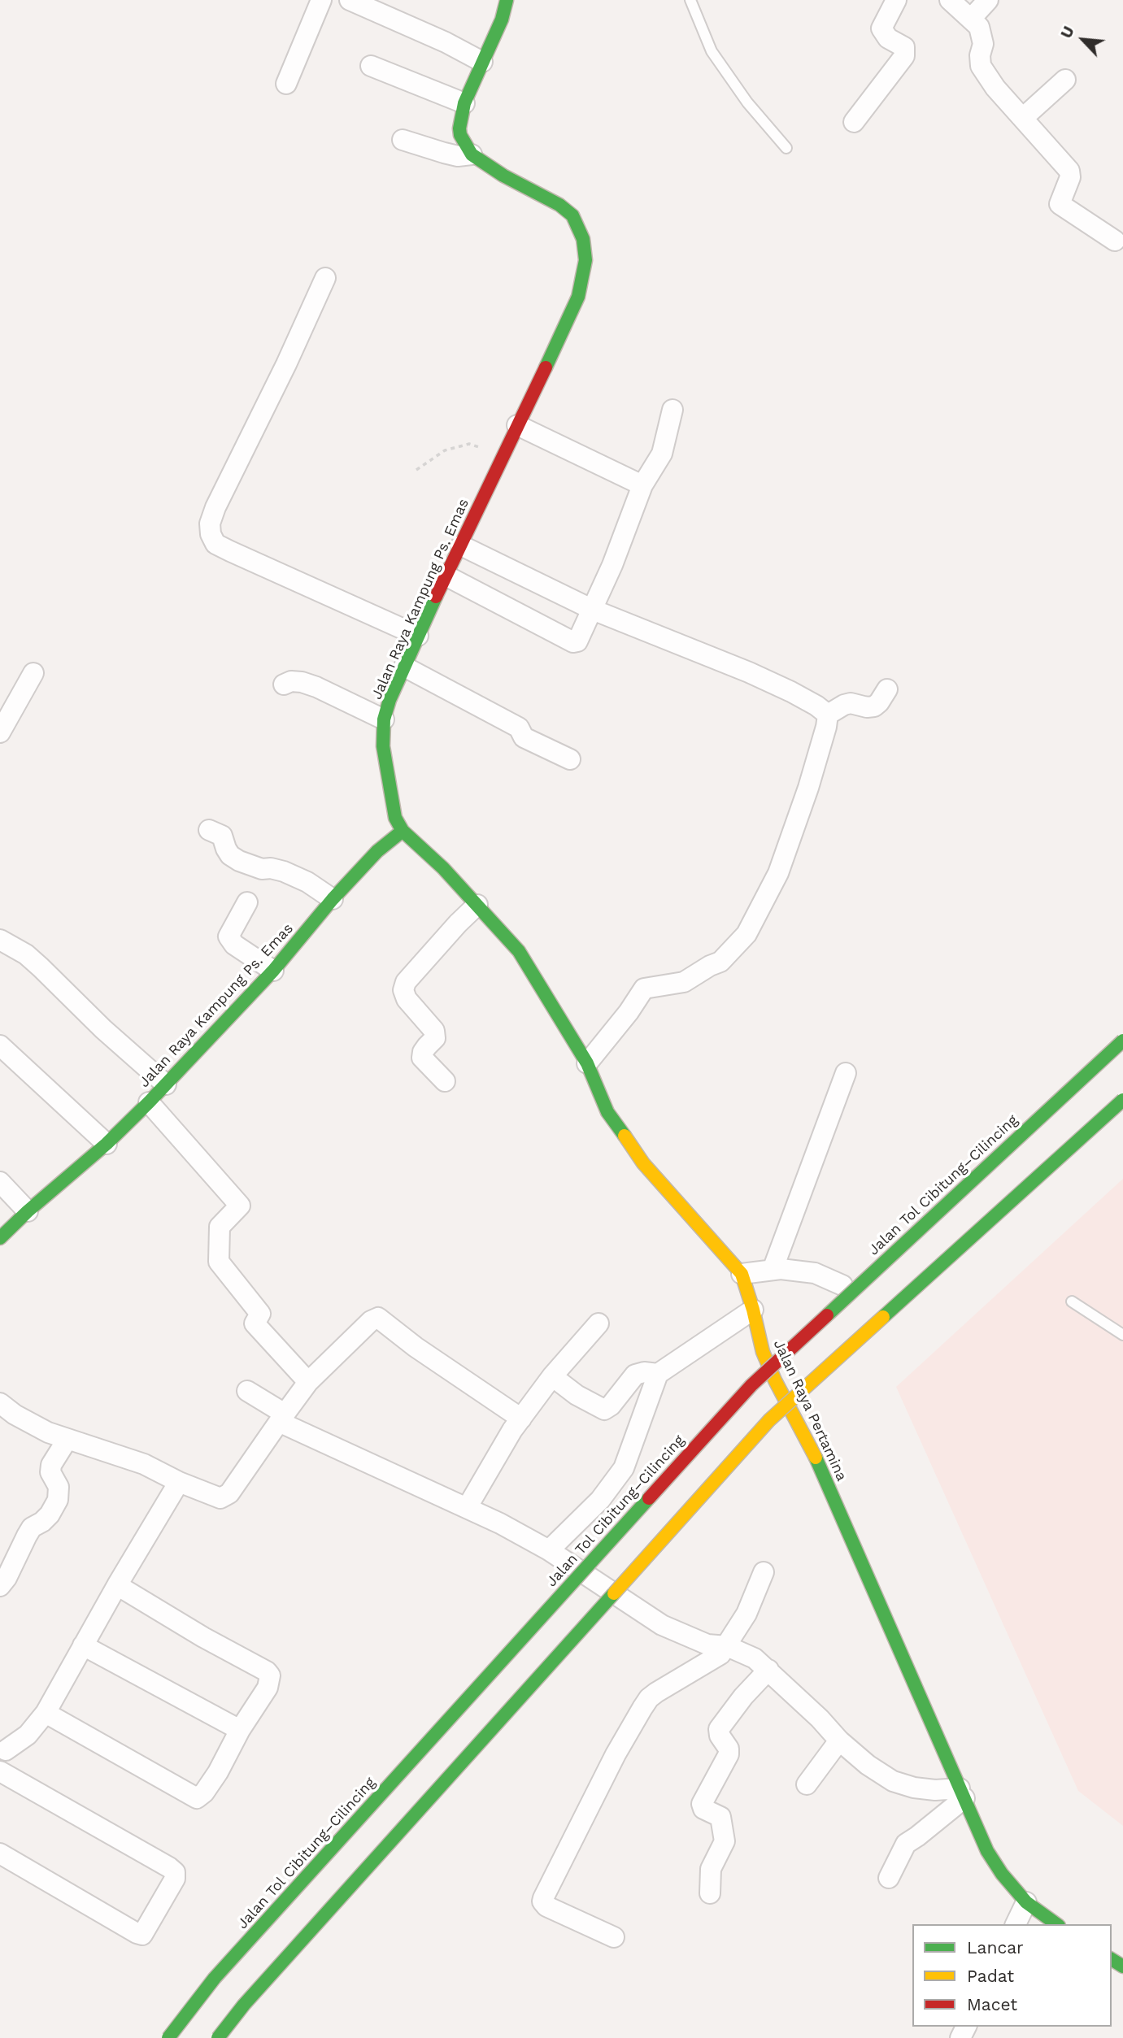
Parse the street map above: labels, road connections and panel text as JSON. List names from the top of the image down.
{
  "streets": {
    "main road": ["Jalan Raya Kampung Ps. Emas", "Jalan Tol Cibitung–Cilincing", "Jalan Raya Pertamina"]
  },
  "crossings": [
    ["Jalan Raya Kampung Ps. Emas", "Jalan Raya Pertamina"]
  ],
  "legend": ["Lancar", "Padat", "Macet"],
  "north": "top left"
}
